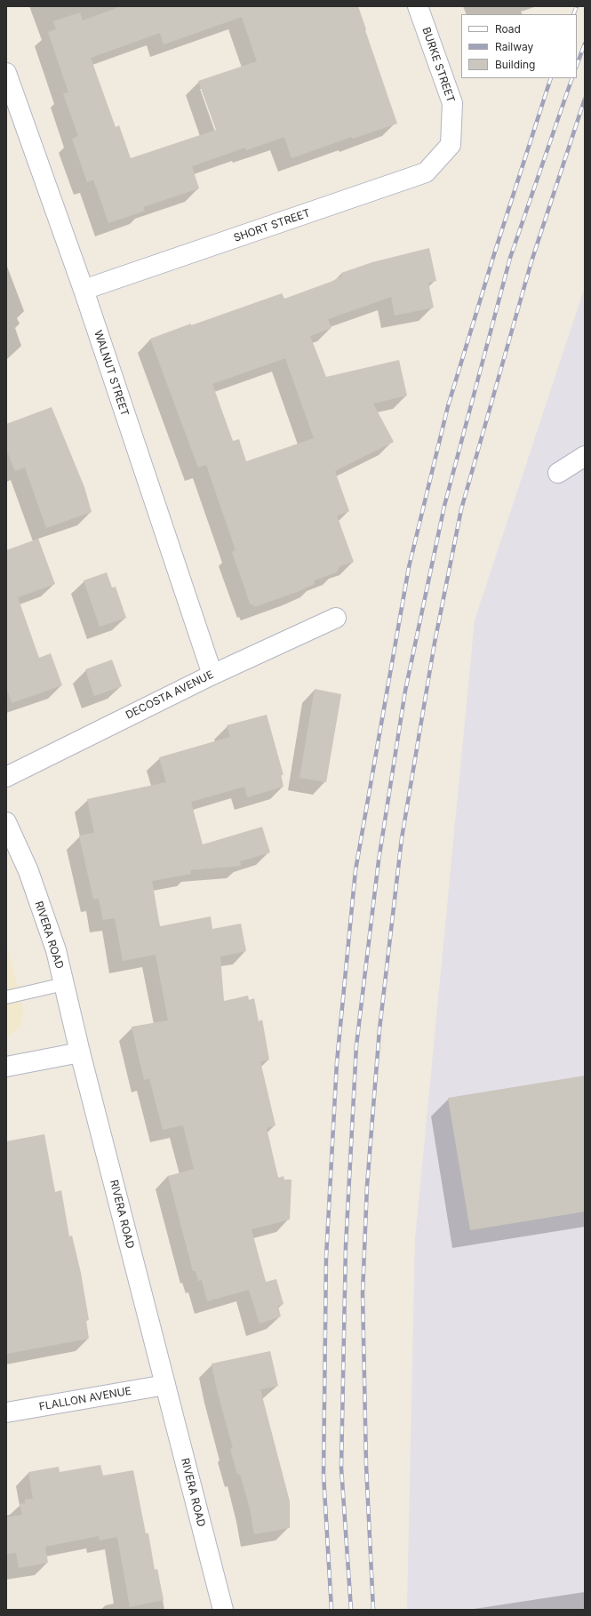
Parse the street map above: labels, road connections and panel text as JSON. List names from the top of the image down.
{
  "streets": {
    "street": [
      "BURKE STREET",
      "SHORT STREET",
      "WALNUT STREET",
      "DECOSTA AVENUE",
      "RIVERA ROAD",
      "FLALLON AVENUE"
    ]
  },
  "crossings": [
    ["BURKE STREET", "SHORT STREET"],
    ["SHORT STREET", "WALNUT STREET"],
    ["WALNUT STREET", "DECOSTA AVENUE"],
    ["RIVERA ROAD", "FLALLON AVENUE"]
  ],
  "legend": ["Road", "Railway", "Building"]
}
